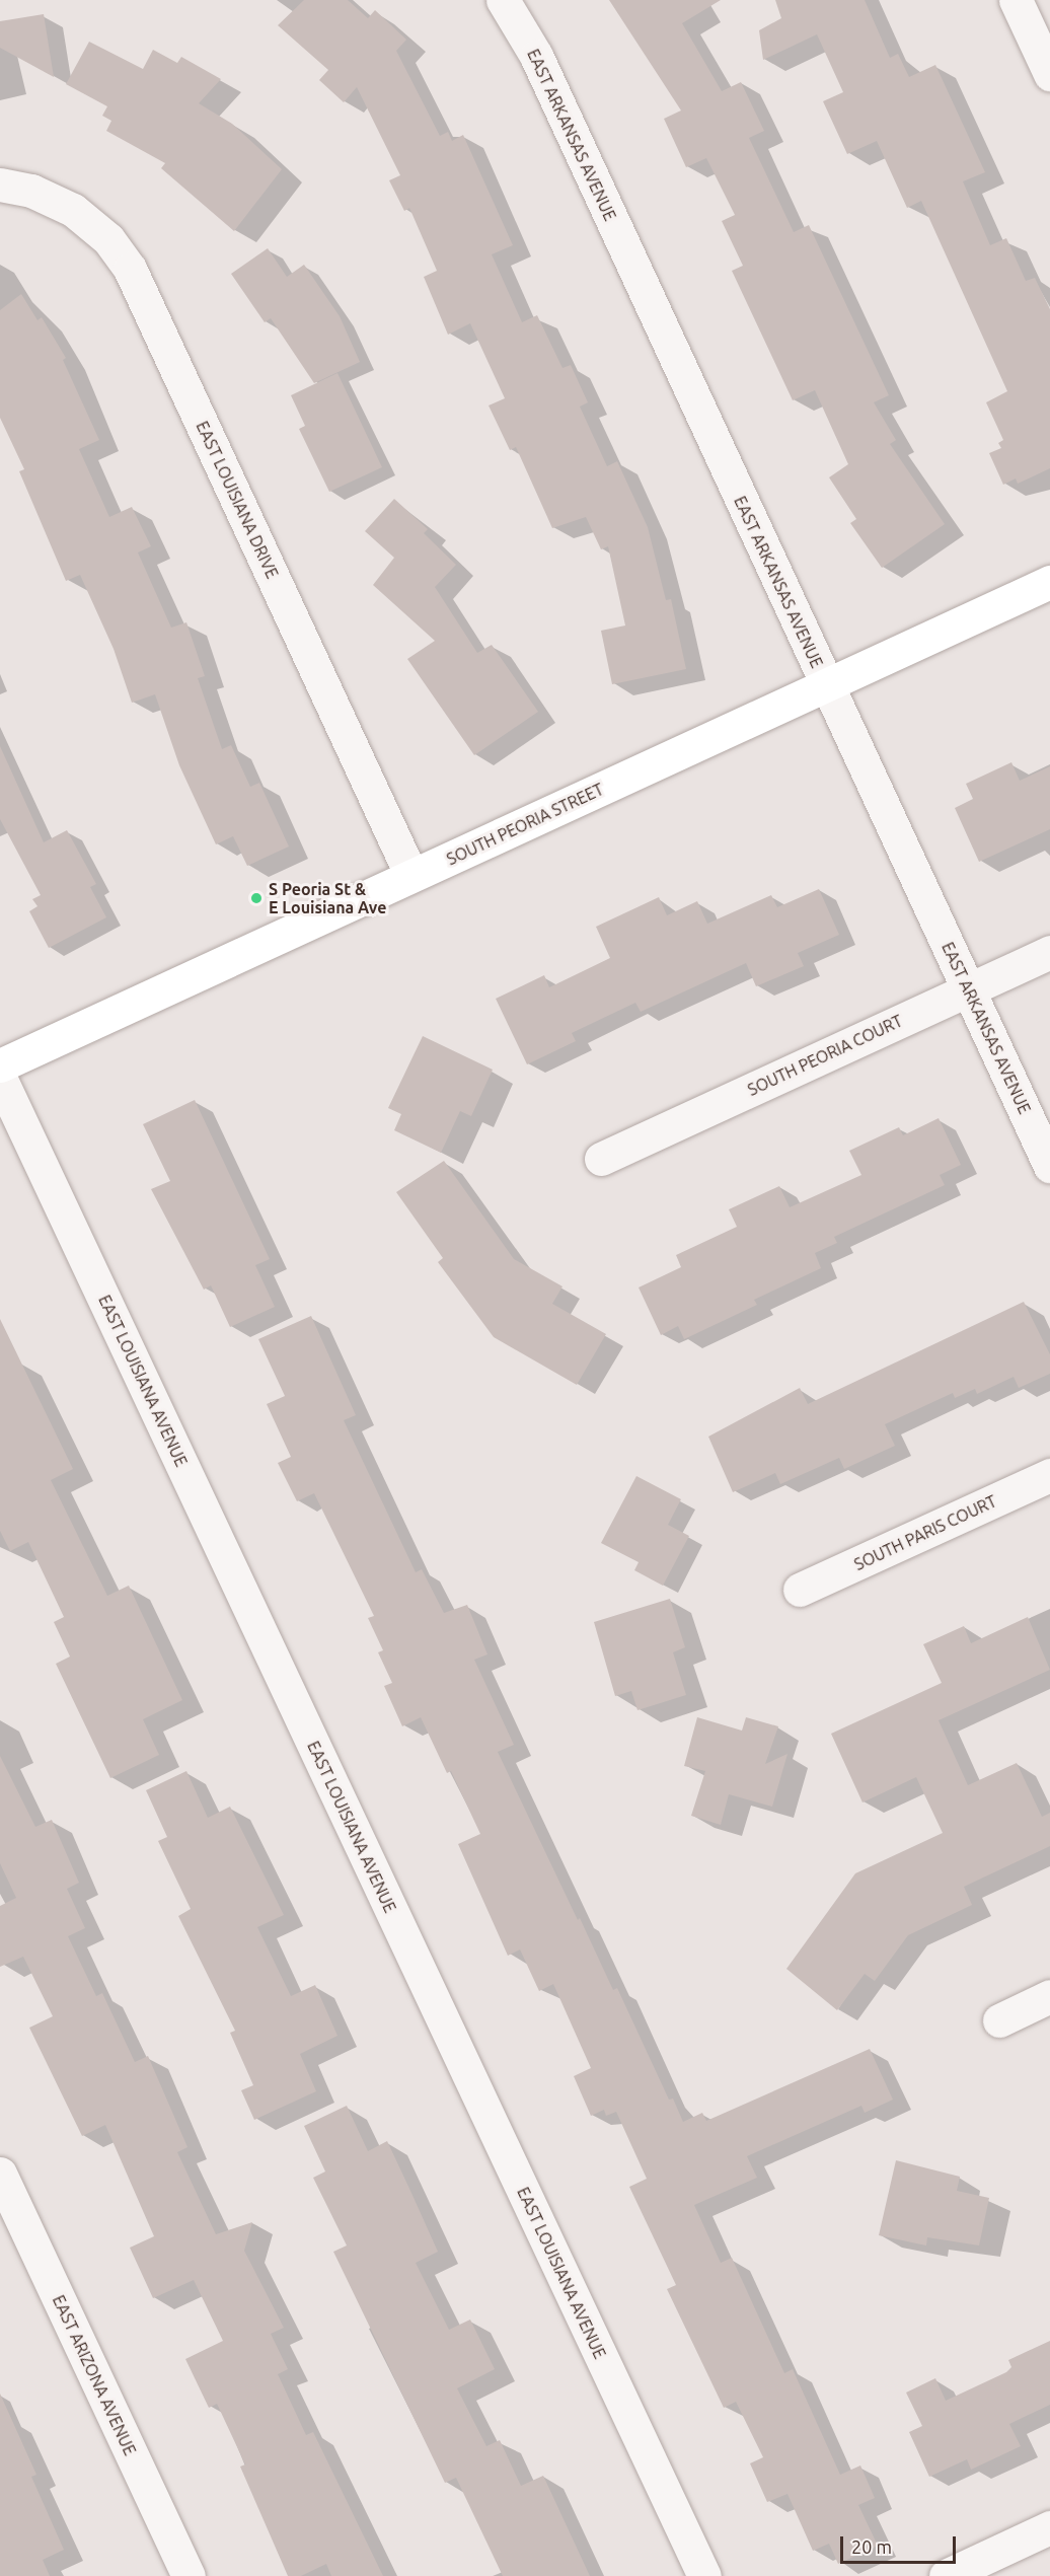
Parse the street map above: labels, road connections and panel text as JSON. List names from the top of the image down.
{
  "streets": {
    "main road": ["SOUTH PEORIA STREET"],
    "street": [
      "EAST ARKANSAS AVENUE",
      "EAST LOUISIANA DRIVE",
      "SOUTH PEORIA COURT",
      "EAST LOUISIANA AVENUE",
      "SOUTH PARIS COURT",
      "EAST ARIZONA AVENUE"
    ]
  },
  "crossings": [
    ["EAST ARKANSAS AVENUE", "SOUTH PEORIA STREET"],
    ["EAST ARKANSAS AVENUE", "SOUTH PEORIA COURT"],
    ["EAST LOUISIANA DRIVE", "SOUTH PEORIA STREET"]
  ],
  "places": ["S Peoria St & E Louisiana Ave"],
  "scale_bar": "20 m"
}
